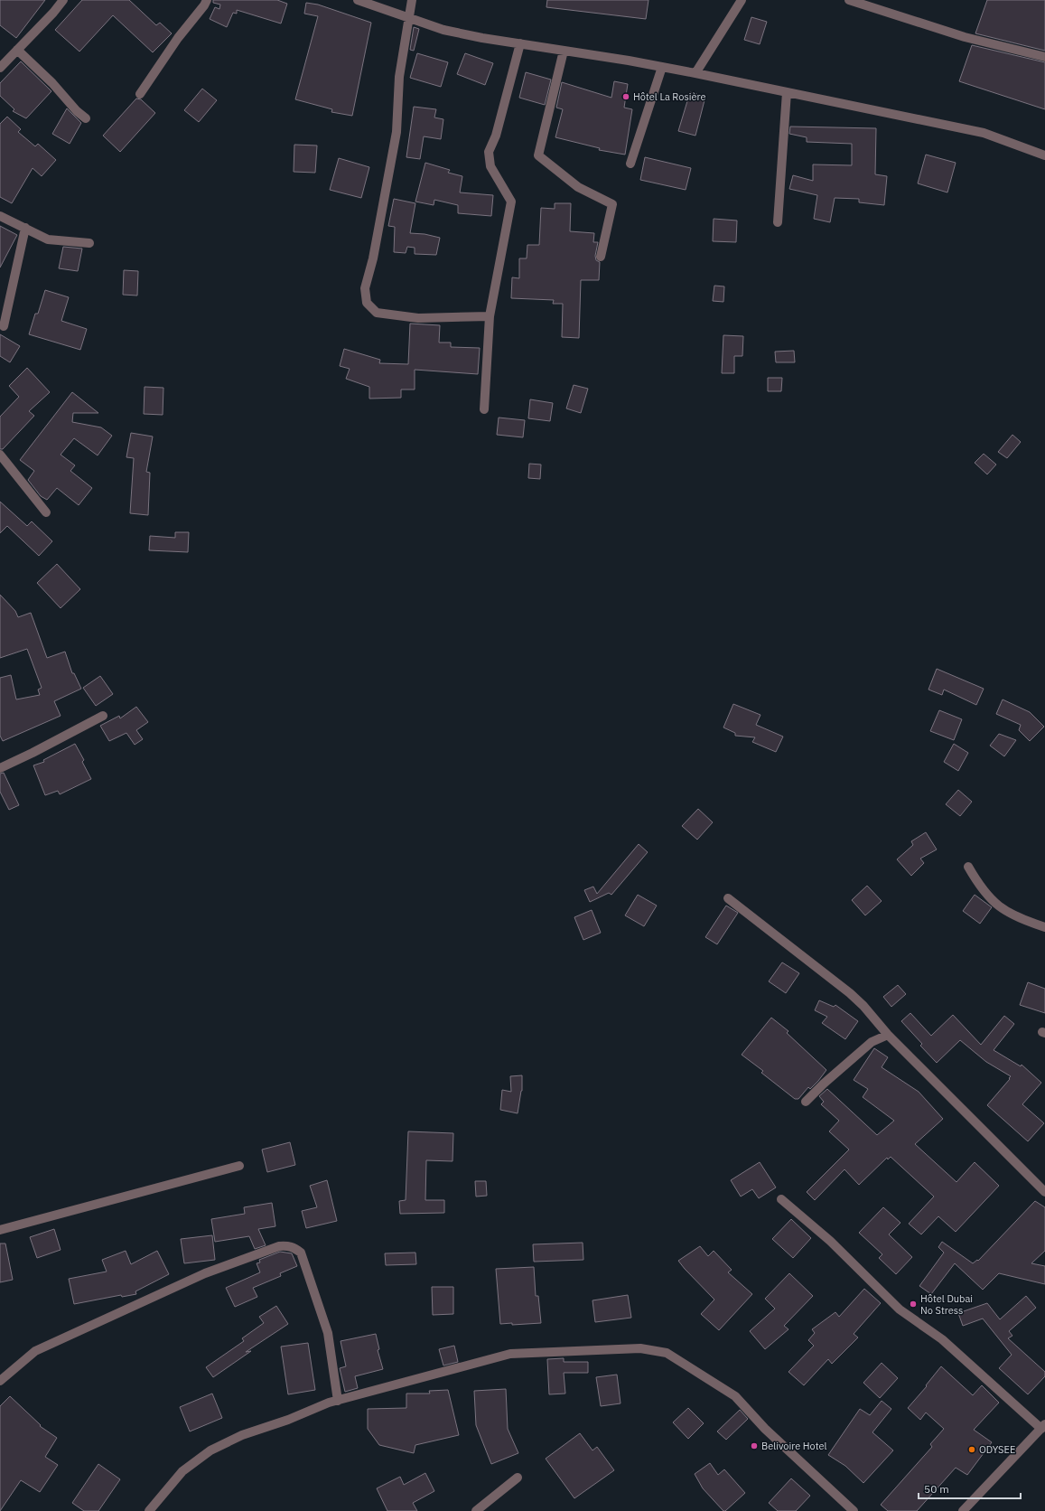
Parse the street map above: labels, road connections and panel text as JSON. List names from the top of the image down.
{
  "places": [
    "Hôtel La Rosière",
    "Hôtel Dubai No Stress",
    "Belivoire Hotel",
    "ODYSEE"
  ],
  "scale_bar": "50 m"
}
